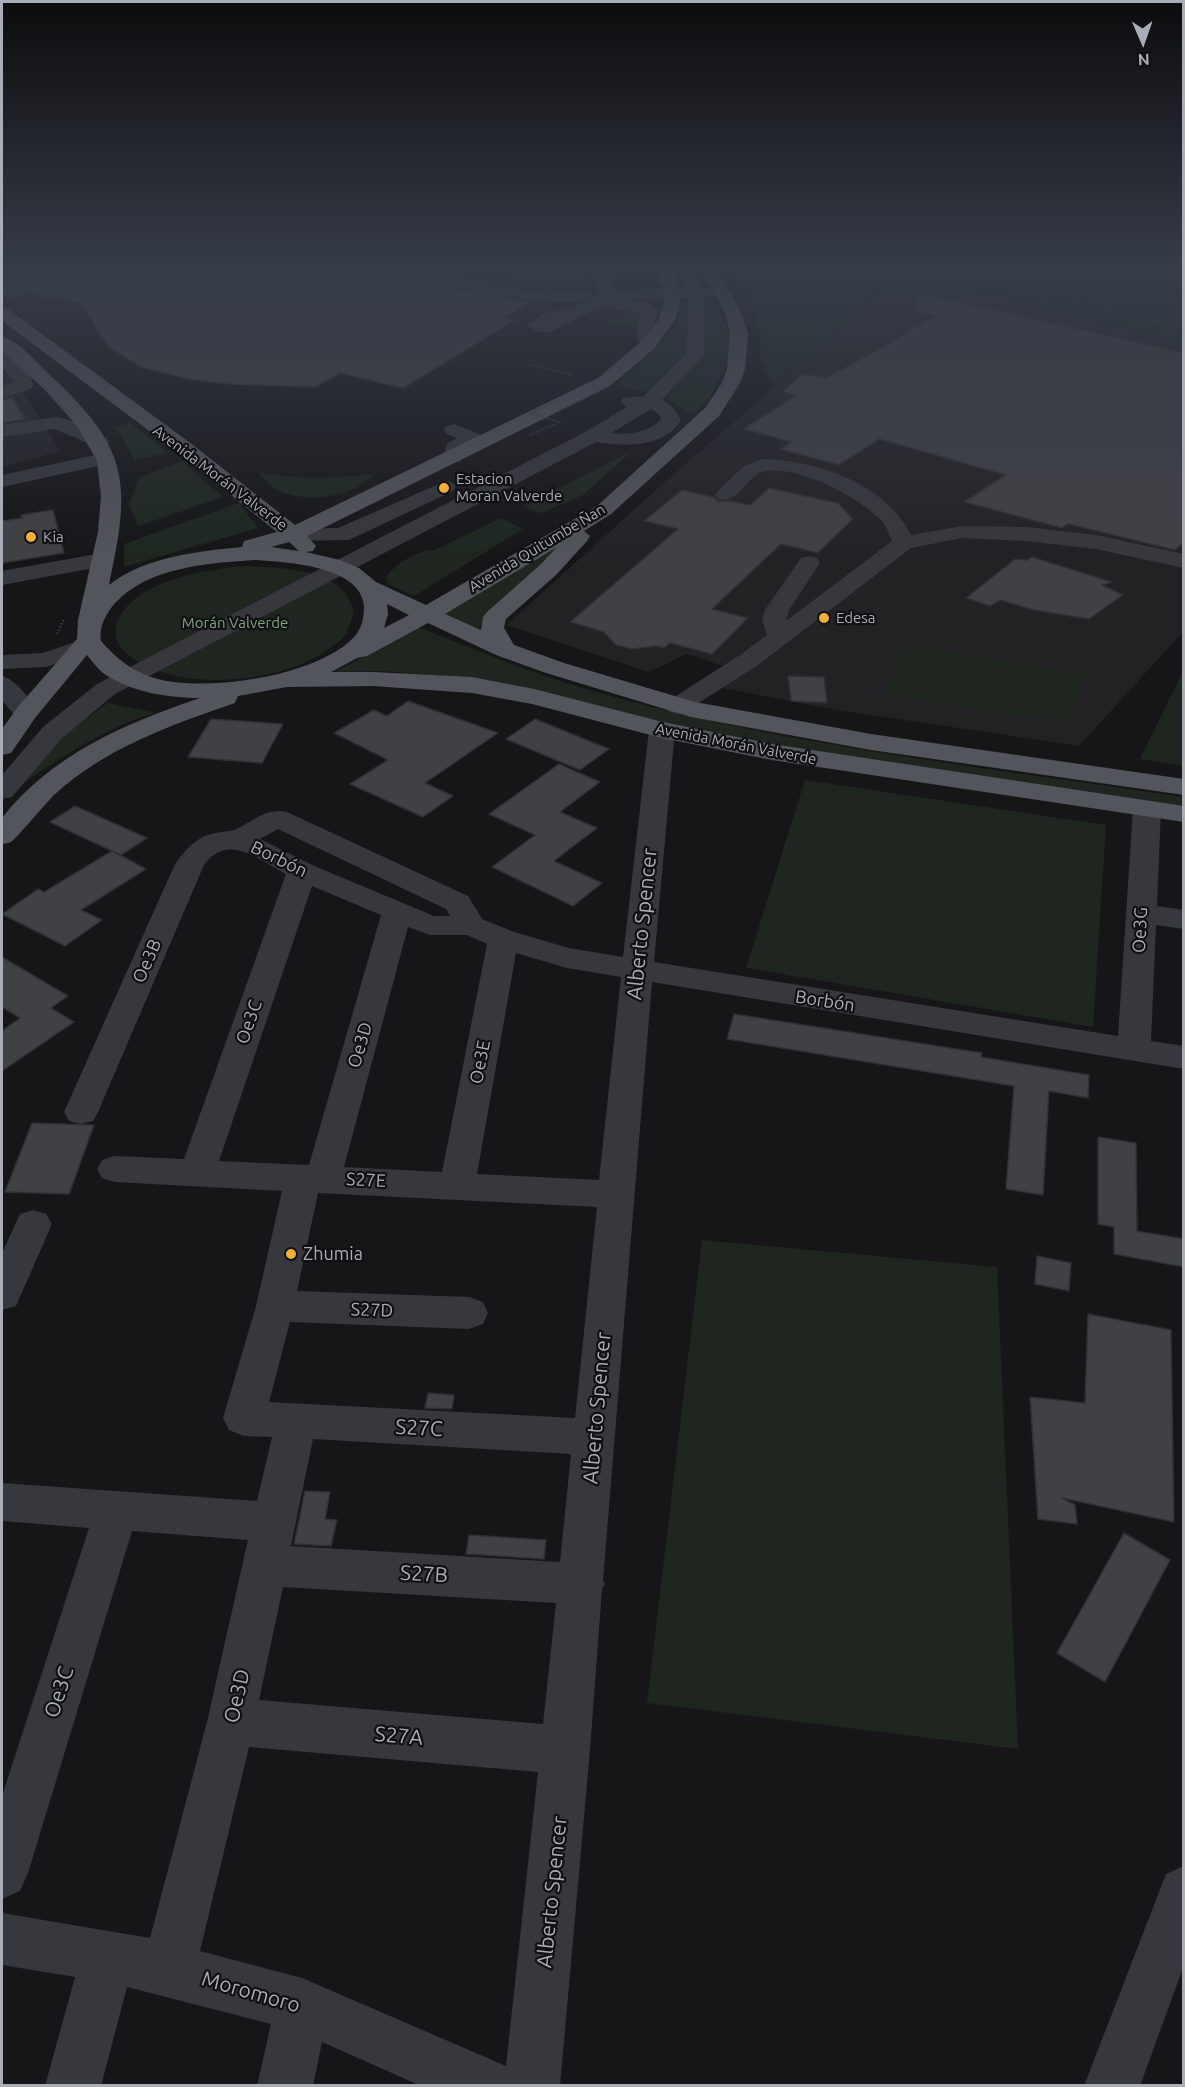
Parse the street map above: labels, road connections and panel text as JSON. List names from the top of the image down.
{
  "streets": {
    "main road": ["Avenida Morán Valverde", "Avenida Quitumbe Ñan"],
    "street": [
      "Borbón",
      "Alberto Spencer",
      "Oe3G",
      "Oe3B",
      "Oe3C",
      "Oe3D",
      "Oe3E",
      "S27E",
      "S27D",
      "S27C",
      "S27B",
      "S27A",
      "Moromoro"
    ]
  },
  "crossings": [
    ["Avenida Morán Valverde", "Avenida Quitumbe Ñan"],
    ["Avenida Morán Valverde", "Alberto Spencer"],
    ["Avenida Morán Valverde", "Oe3G"],
    ["Borbón", "Alberto Spencer"],
    ["Borbón", "Oe3G"],
    ["Borbón", "Oe3B"],
    ["Borbón", "Oe3C"],
    ["Borbón", "Oe3D"],
    ["Borbón", "Oe3E"],
    ["Alberto Spencer", "S27E"],
    ["Alberto Spencer", "S27C"],
    ["Alberto Spencer", "S27B"],
    ["Alberto Spencer", "S27A"],
    ["Oe3C", "S27E"],
    ["Oe3C", "S27B"],
    ["Oe3D", "S27E"],
    ["Oe3D", "S27D"],
    ["Oe3D", "S27C"],
    ["Oe3D", "S27B"],
    ["Oe3D", "S27A"],
    ["Oe3D", "Moromoro"],
    ["Oe3E", "S27E"]
  ],
  "parks": ["Morán Valverde"],
  "places": [
    "Estacion Moran Valverde",
    "Kia",
    "Edesa",
    "Zhumia"
  ],
  "north": "bottom"
}
